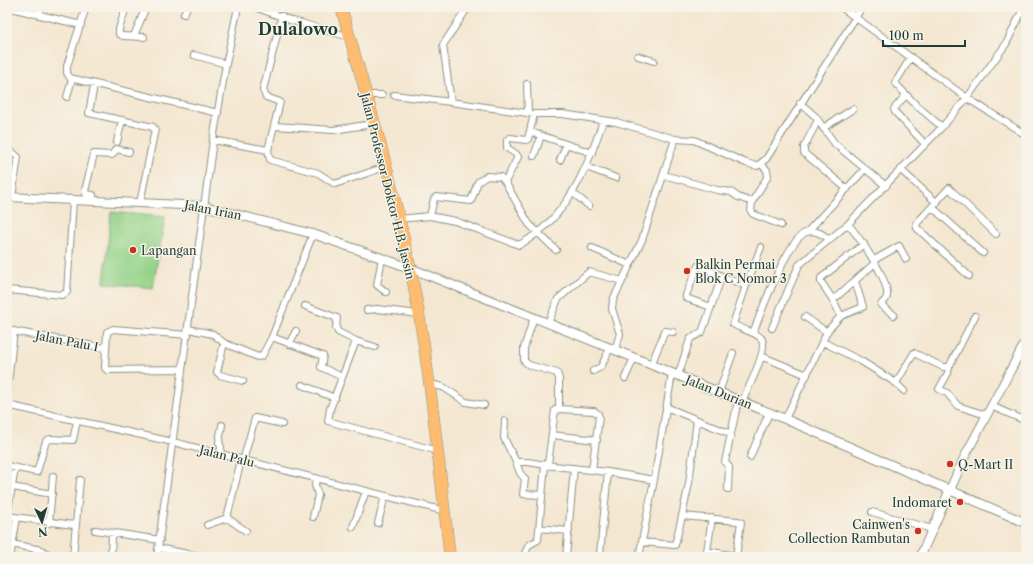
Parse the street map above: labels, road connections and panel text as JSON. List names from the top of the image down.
{
  "streets": {
    "highway": ["Jalan Professor Doktor H.B. Jassin"],
    "street": [
      "Jalan Irian",
      "Jalan Palu I",
      "Jalan Durian",
      "Jalan Palu"
    ]
  },
  "crossings": [
    ["Jalan Professor Doktor H.B. Jassin", "Jalan Irian"],
    ["Jalan Professor Doktor H.B. Jassin", "Jalan Durian"],
    ["Jalan Professor Doktor H.B. Jassin", "Jalan Palu"],
    ["Jalan Irian", "Jalan Durian"]
  ],
  "districts": ["Dulalowo"],
  "places": [
    "Lapangan",
    "Balkin Permai Blok C Nomor 3",
    "Q-Mart II",
    "Indomaret",
    "Cainwen's Collection Rambutan"
  ],
  "scale_bar": "100 m",
  "north": "bottom"
}
